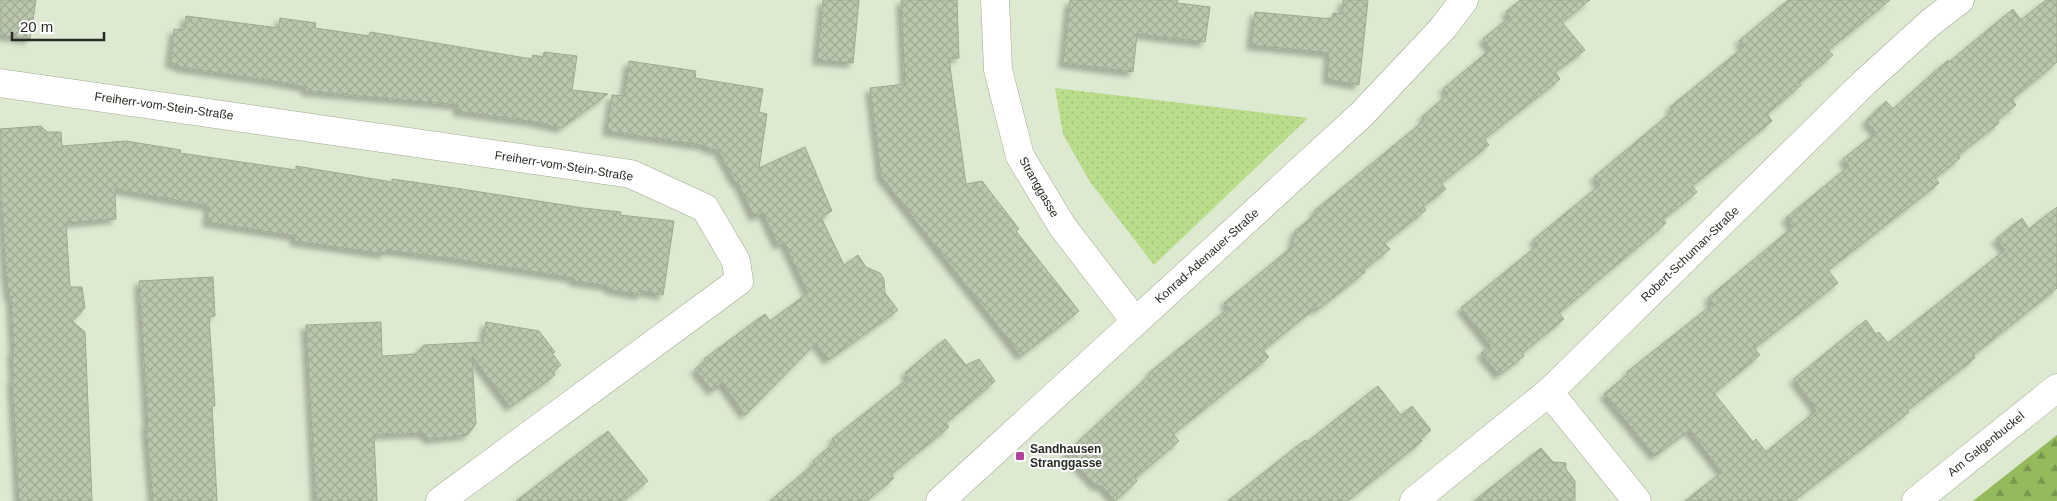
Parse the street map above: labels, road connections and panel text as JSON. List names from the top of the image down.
{
  "streets": {
    "street": [
      "Freiherr-vom-Stein-Straße",
      "Stranggasse",
      "Robert-Schuman-Straße",
      "Konrad-Adenauer-Straße",
      "Am Galgenbuckel"
    ]
  },
  "crossings": [
    ["Stranggasse", "Konrad-Adenauer-Straße"]
  ],
  "places": {
    "transit": ["Sandhausen Stranggasse"]
  },
  "scale_bar": "20 m"
}
